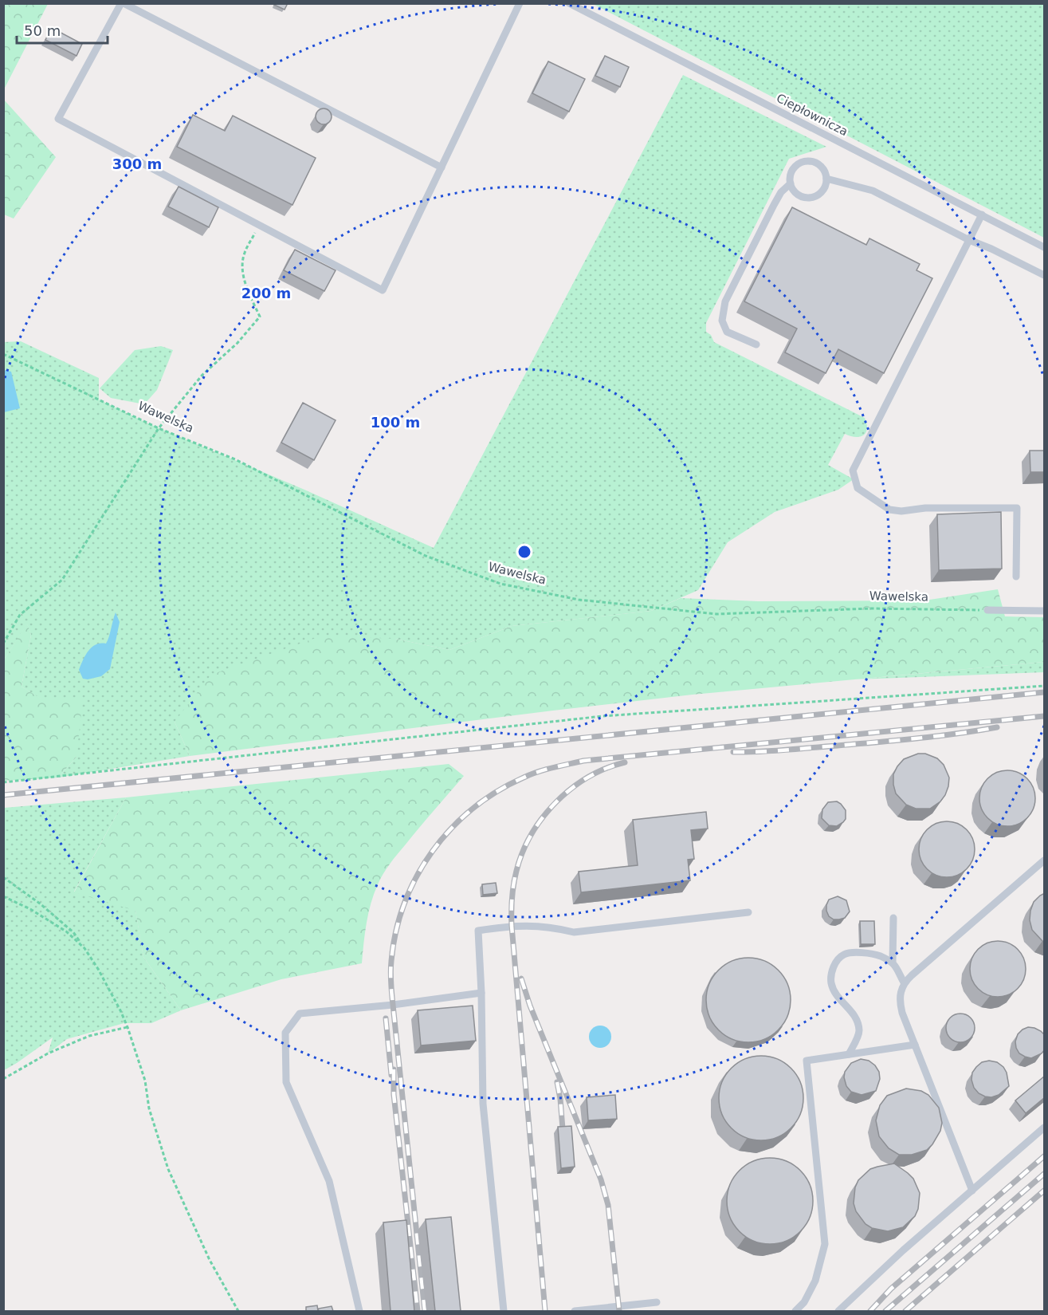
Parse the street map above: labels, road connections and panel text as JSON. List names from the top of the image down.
{
  "streets": {
    "lane": ["Ciepłownicza"],
    "path": ["Wawelska"]
  },
  "scale_bar": "50 m",
  "rings": ["300 m", "200 m", "100 m"]
}
